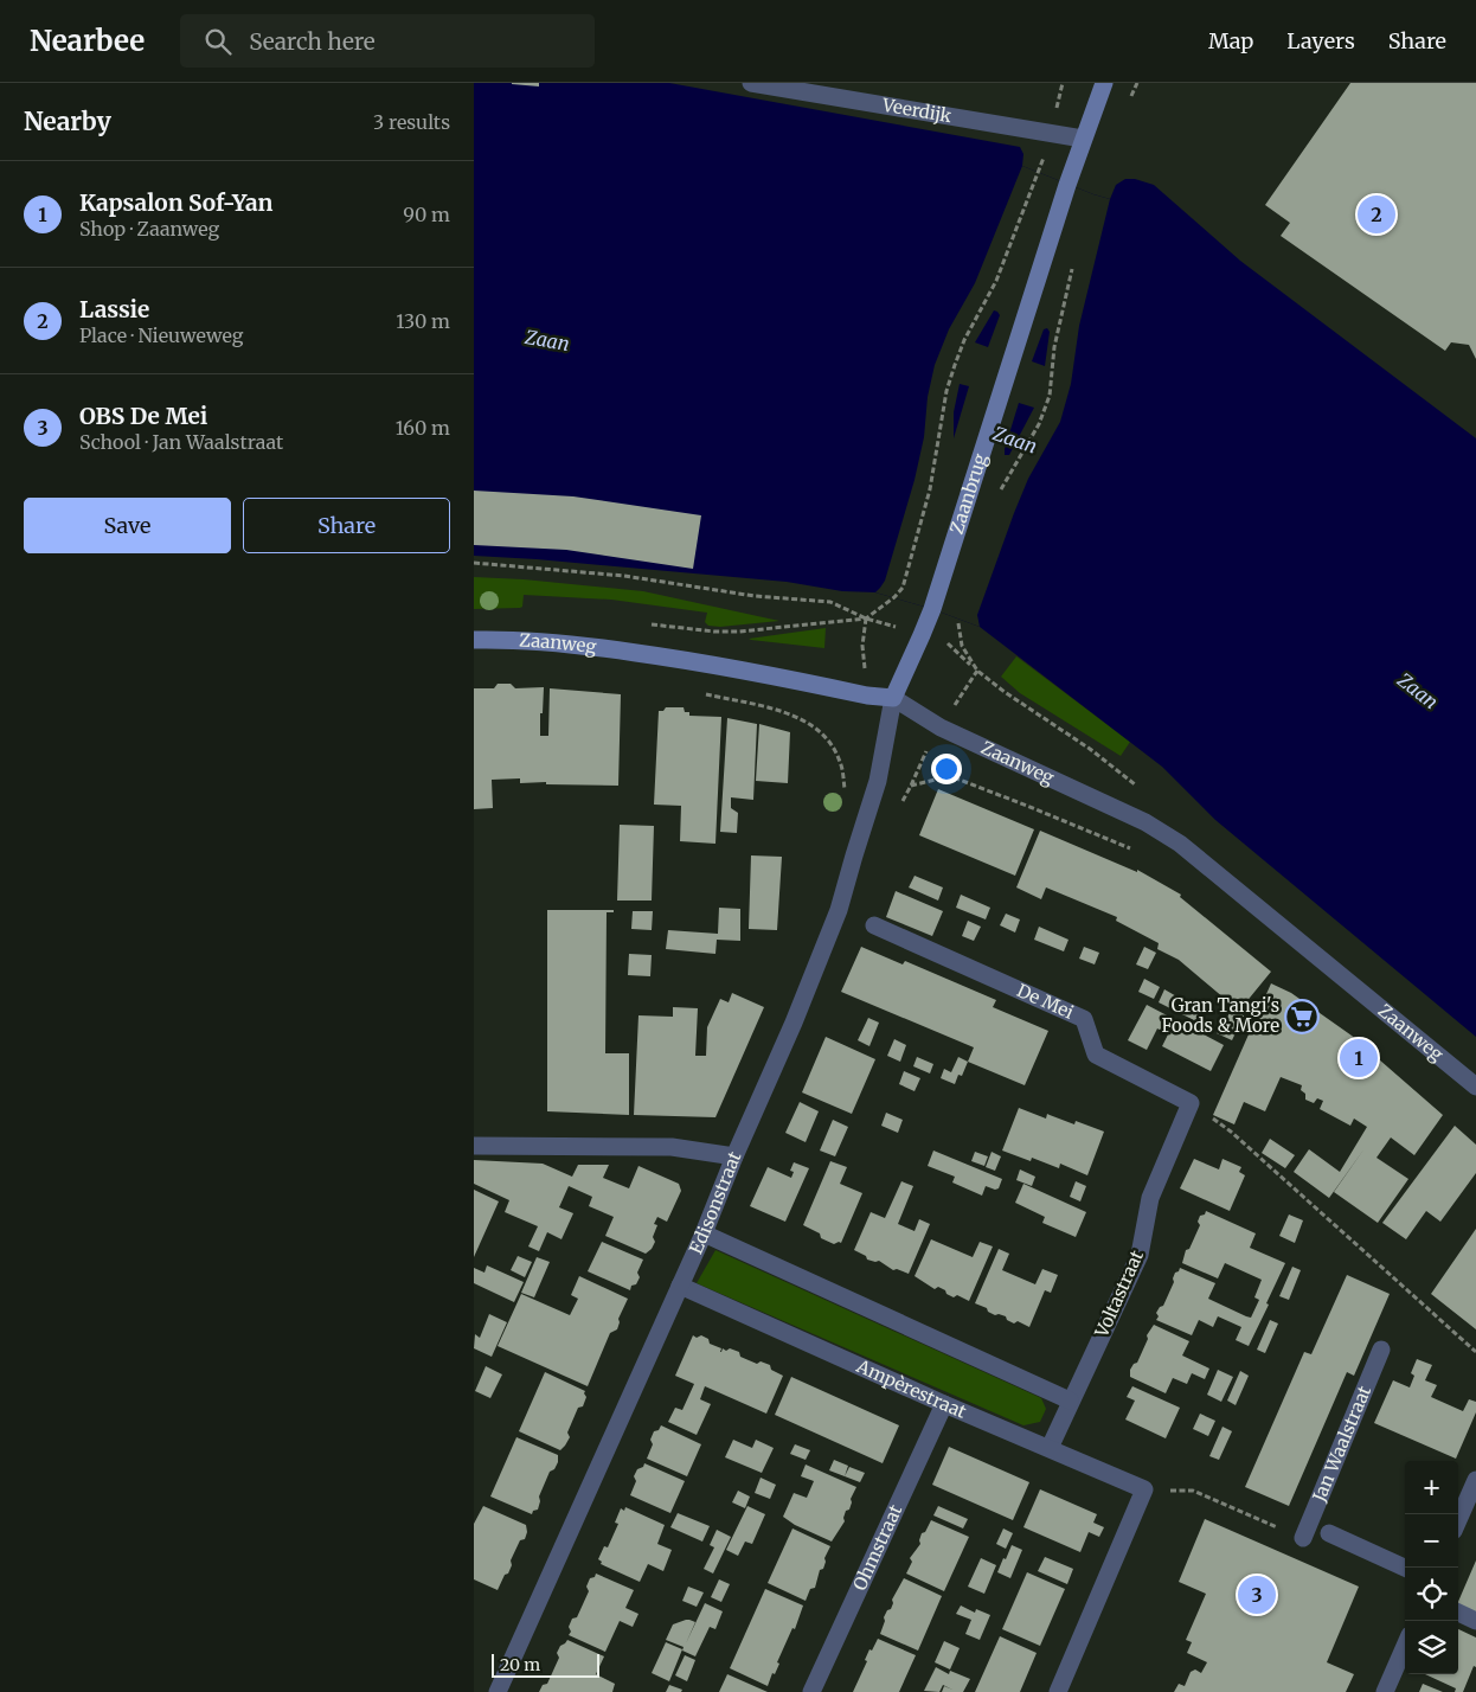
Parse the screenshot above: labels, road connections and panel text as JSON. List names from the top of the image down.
{
  "streets": {
    "main road": ["Zaanbrug", "Zaanweg"],
    "street": [
      "Veerdijk",
      "De Mei",
      "Edisonstraat",
      "Voltastraat",
      "Ampèrestraat",
      "Jan Waalstraat",
      "Ohmstraat"
    ]
  },
  "crossings": [
    ["Veerdijk", "Zaanbrug"],
    ["Zaanbrug", "Zaanweg"],
    ["Zaanbrug", "Edisonstraat"],
    ["Zaanweg", "Edisonstraat"],
    ["De Mei", "Voltastraat"],
    ["Edisonstraat", "Ampèrestraat"],
    ["Voltastraat", "Ampèrestraat"],
    ["Ampèrestraat", "Ohmstraat"]
  ],
  "water": ["Zaan"],
  "places": {
    "supermarket": ["Gran Tangi's Foods & More"]
  },
  "scale_bar": "20 m",
  "page": {
    "header": "Nearbee",
    "search": "Search here",
    "nav": ["Map", "Layers", "Share"],
    "heading": ["Nearby", "3 results"],
    "list": [
      {
        "mark": "1",
        "name": "Kapsalon Sof-Yan",
        "note": "Shop · Zaanweg",
        "value": "90 m"
      },
      {
        "mark": "2",
        "name": "Lassie",
        "note": "Place · Nieuweweg",
        "value": "130 m"
      },
      {
        "mark": "3",
        "name": "OBS De Mei",
        "note": "School · Jan Waalstraat",
        "value": "160 m"
      }
    ],
    "pins": ["2", "1", "3"],
    "buttons": ["Save", "Share"],
    "map_buttons": ["+", "−"],
    "scale": "20 m"
  }
}
